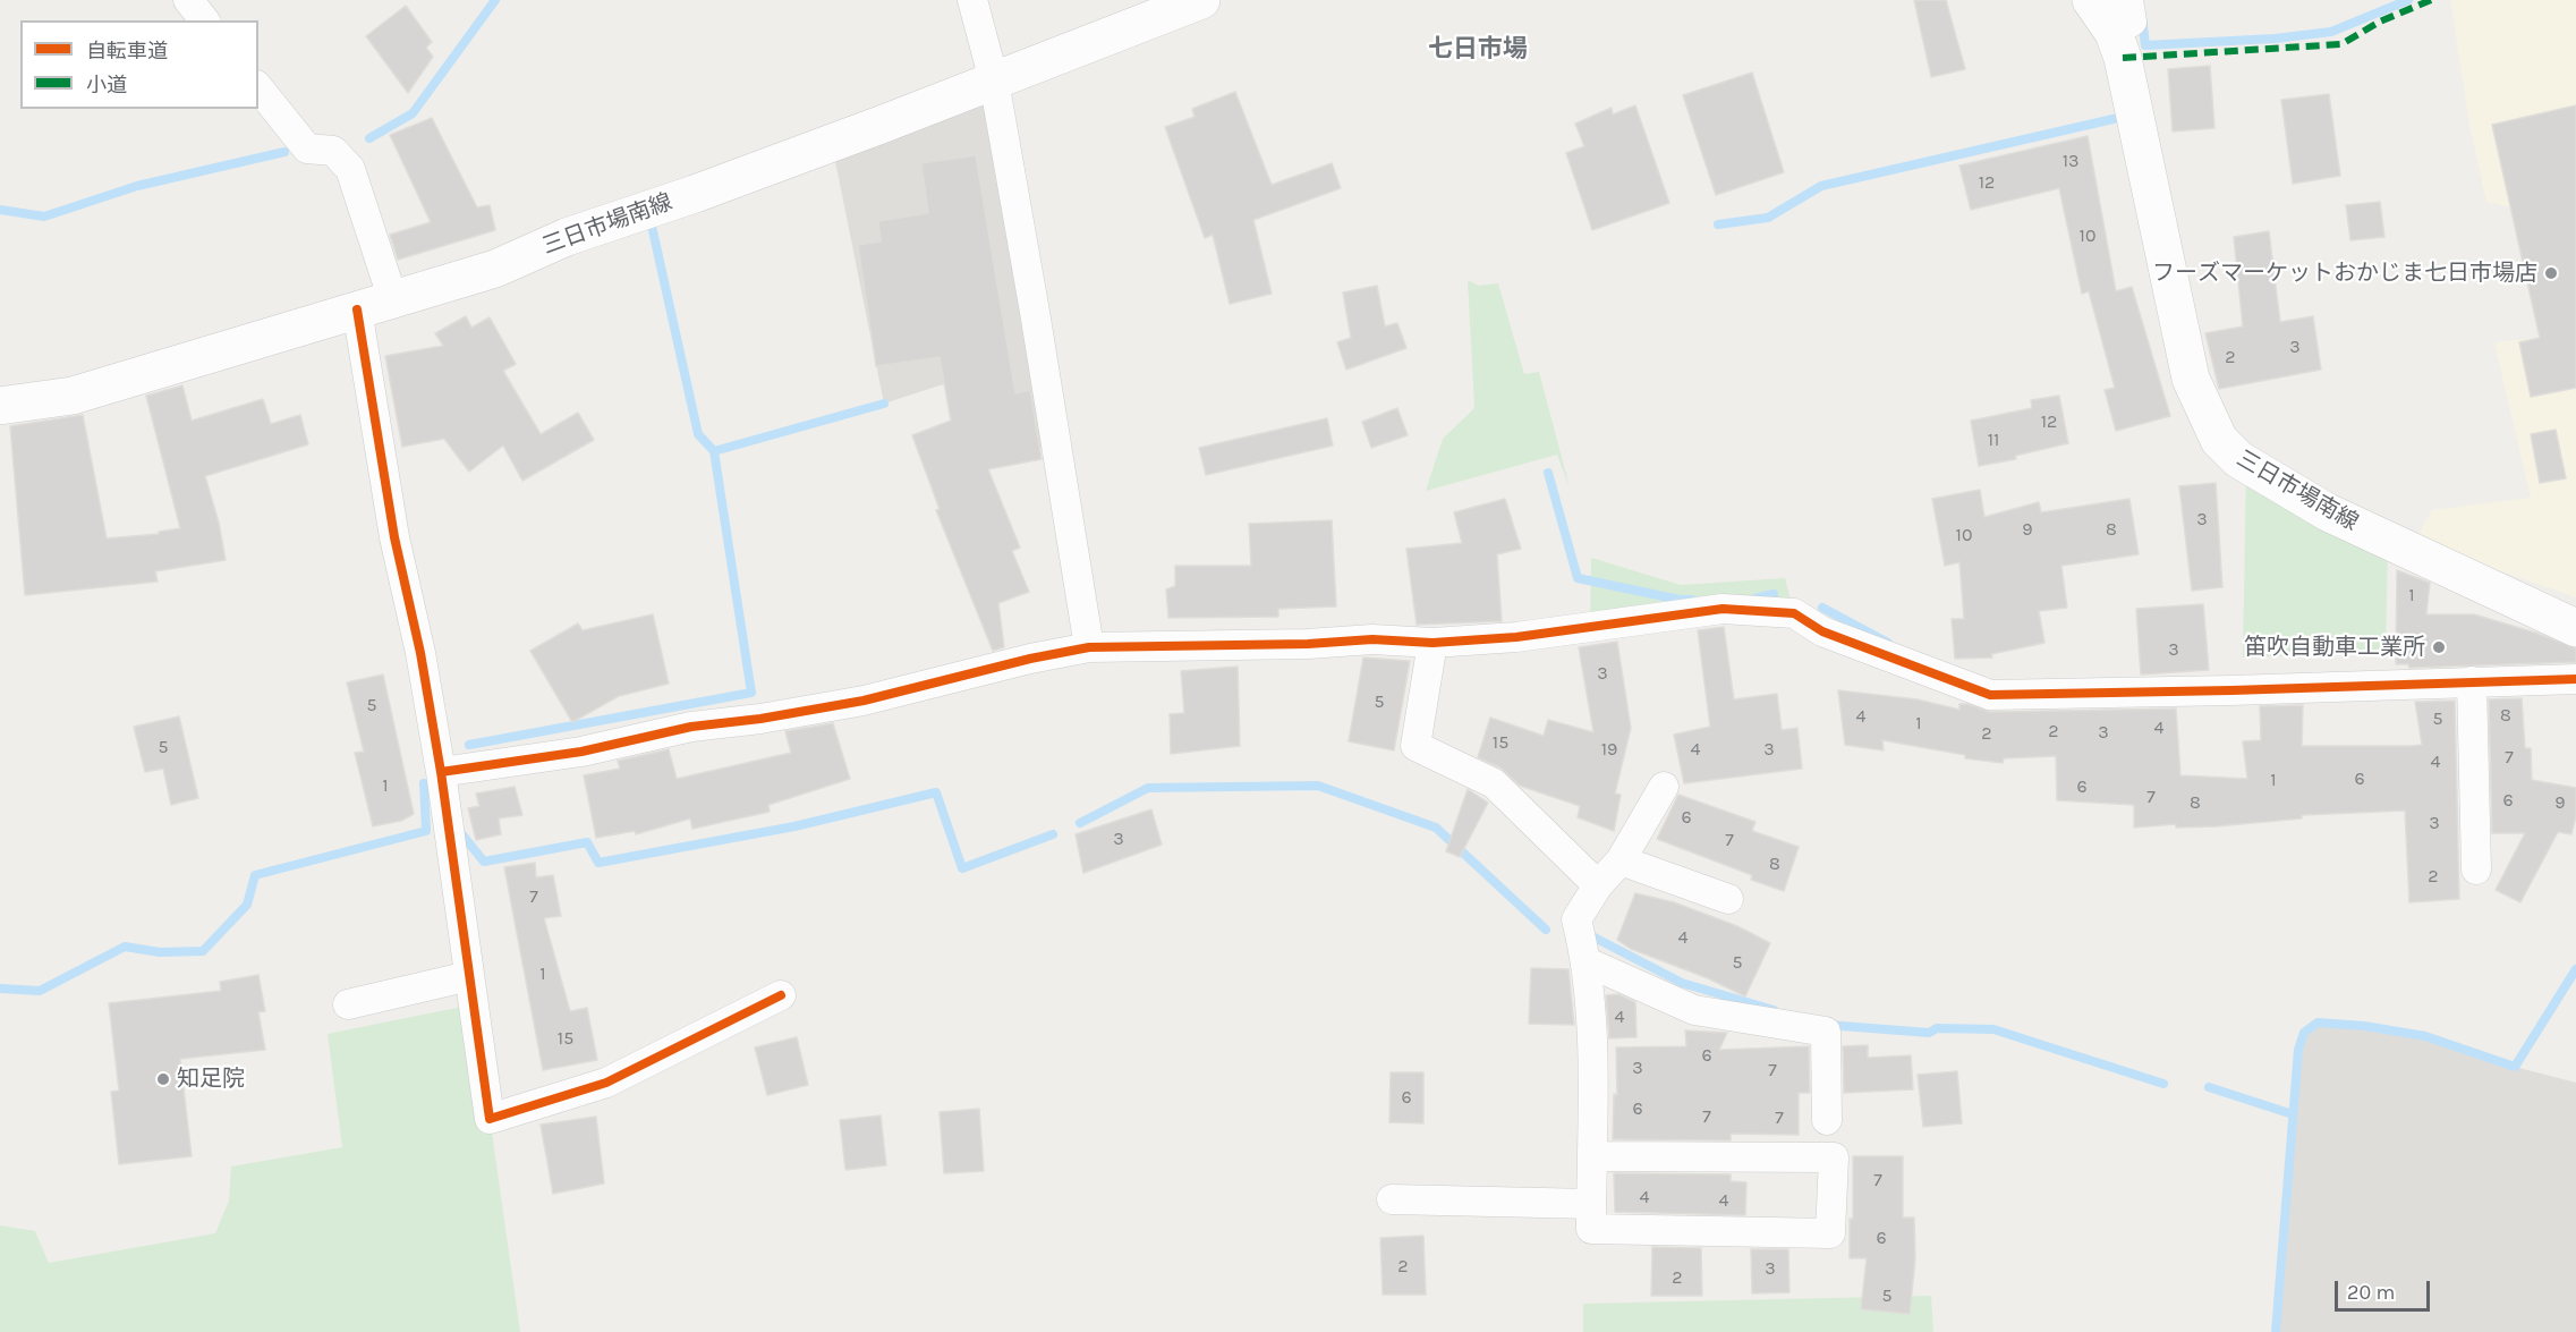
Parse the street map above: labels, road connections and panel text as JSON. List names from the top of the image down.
{
  "streets": {
    "main road": ["三日市場南線"]
  },
  "districts": ["七日市場"],
  "places": ["フーズマーケットおかじま七日市場店", "笛吹自動車工業所", "知足院"],
  "house_numbers": [
    "13",
    "12",
    "10",
    "3",
    "2",
    "12",
    "11",
    "3",
    "9",
    "8",
    "10",
    "1",
    "3",
    "3",
    "5",
    "5",
    "8",
    "4",
    "5",
    "1",
    "4",
    "2",
    "3",
    "2",
    "15",
    "5",
    "19",
    "4",
    "3",
    "7",
    "4",
    "6",
    "1",
    "1",
    "6",
    "7",
    "6",
    "8",
    "9",
    "6",
    "3",
    "3",
    "7",
    "8",
    "2",
    "7",
    "4",
    "5",
    "1",
    "4",
    "15",
    "6",
    "3",
    "7",
    "6",
    "6",
    "7",
    "7",
    "7",
    "4",
    "4",
    "6",
    "2",
    "3",
    "2",
    "5"
  ],
  "legend": ["自転車道", "小道"],
  "scale_bar": "20 m"
}
